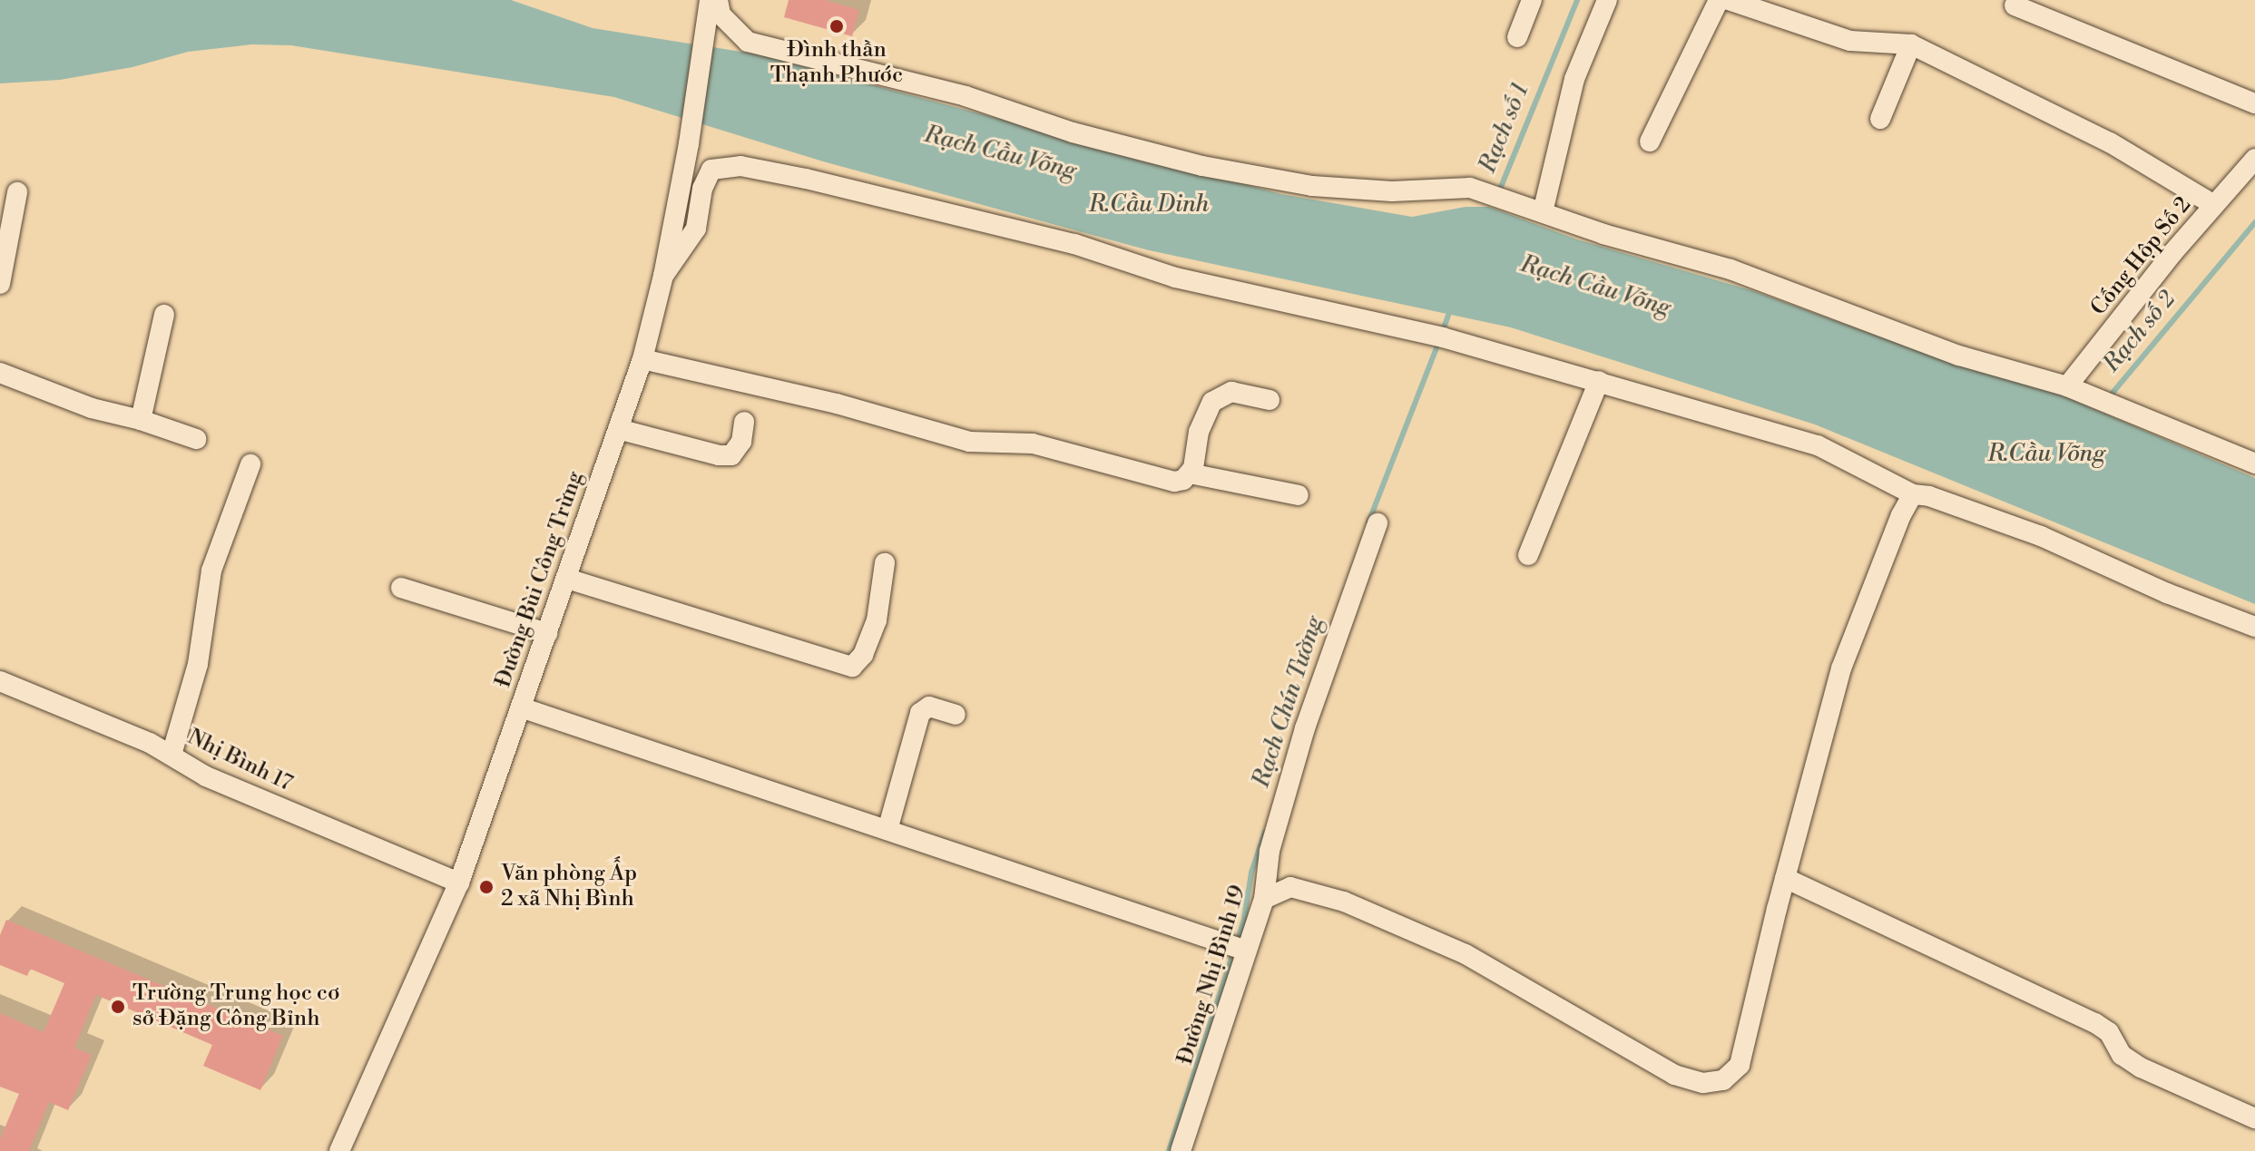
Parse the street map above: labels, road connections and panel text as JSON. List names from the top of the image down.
{
  "streets": {
    "street": [
      "Cống Hộp Số 2",
      "Đường Bùi Công Trừng",
      "Nhị Bình 17",
      "Đường Nhị Bình 19"
    ]
  },
  "crossings": [
    ["Đường Bùi Công Trừng", "Nhị Bình 17"]
  ],
  "water": [
    "Rạch số 1",
    "Rạch Cầu Võng",
    "R.Cầu Dinh",
    "Rạch số 2",
    "R.Cầu Võng",
    "Rạch Chín Tường"
  ],
  "places": ["Đình thần Thạnh Phước", "Văn phòng Ấp 2 xã Nhị Bình", "Trường Trung học cơ sở Đặng Công Bỉnh"]
}
